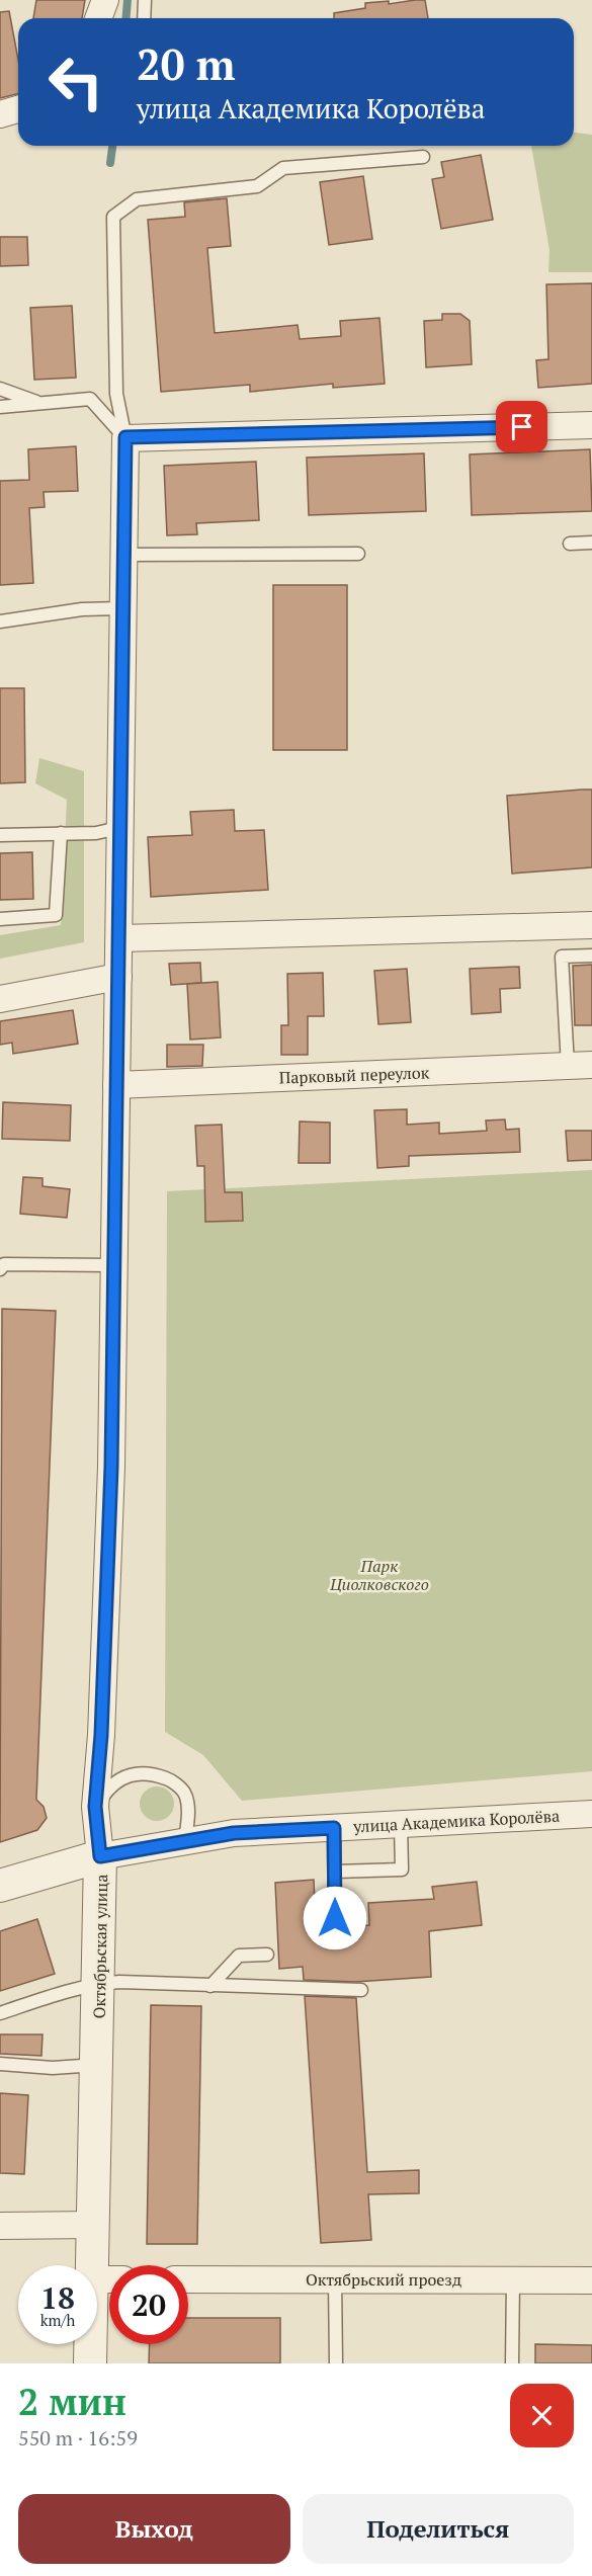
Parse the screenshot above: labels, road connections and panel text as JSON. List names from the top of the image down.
{
  "streets": {
    "street": [
      "Парковый переулок",
      "улица Академика Королёва",
      "Октябрьская улица",
      "Октябрьский проезд"
    ]
  },
  "crossings": [
    ["Парковый переулок", "Октябрьская улица"],
    ["улица Академика Королёва", "Октябрьская улица"]
  ],
  "parks": ["Парк Циолковского"],
  "page": {
    "turn": ["20 m", "улица Академика Королёва"],
    "speed": "18 km/h",
    "limit": "20",
    "heading": ["2 мин", "550 m · 16:59"],
    "buttons": ["Выход", "Поделиться"]
  }
}
